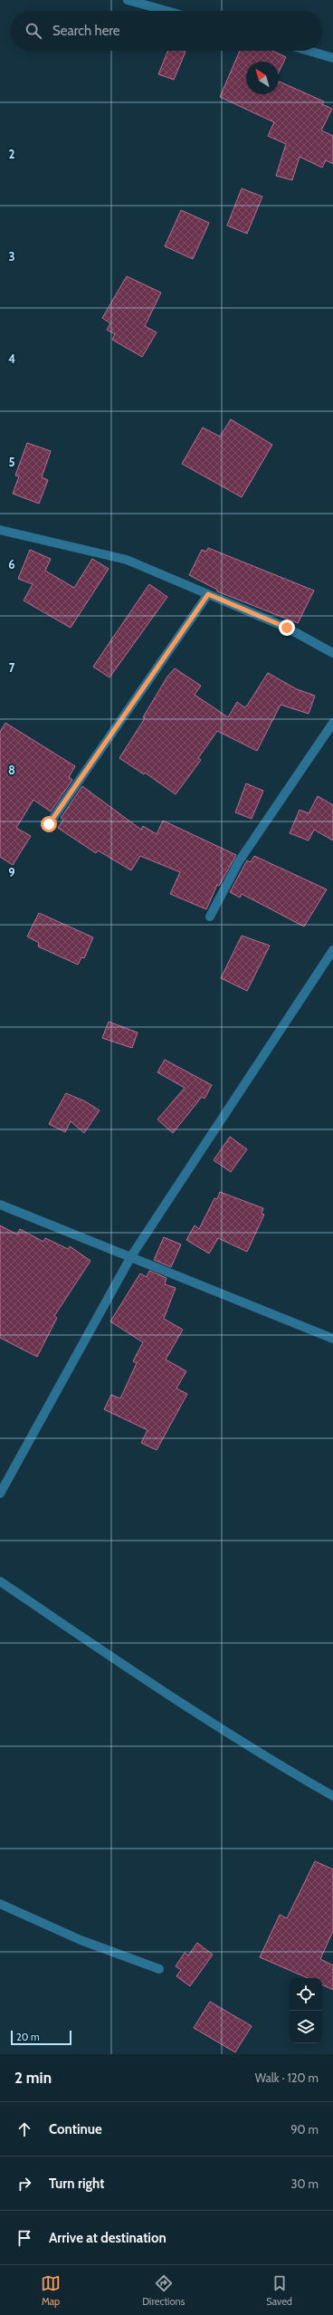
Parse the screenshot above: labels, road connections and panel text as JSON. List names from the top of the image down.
{
  "scale_bar": "20 m",
  "north": "top left",
  "page": {
    "search": "Search here",
    "scale": "20 m",
    "heading": ["2 min", "Walk · 120 m"],
    "list": [
      ["Continue", "90 m"],
      ["Turn right", "30 m"],
      "Arrive at destination"
    ],
    "nav": ["Map", "Directions", "Saved"]
  },
  "grid": {
    "rows": [
      "2",
      "3",
      "4",
      "5",
      "6",
      "7",
      "8",
      "9"
    ]
  }
}
